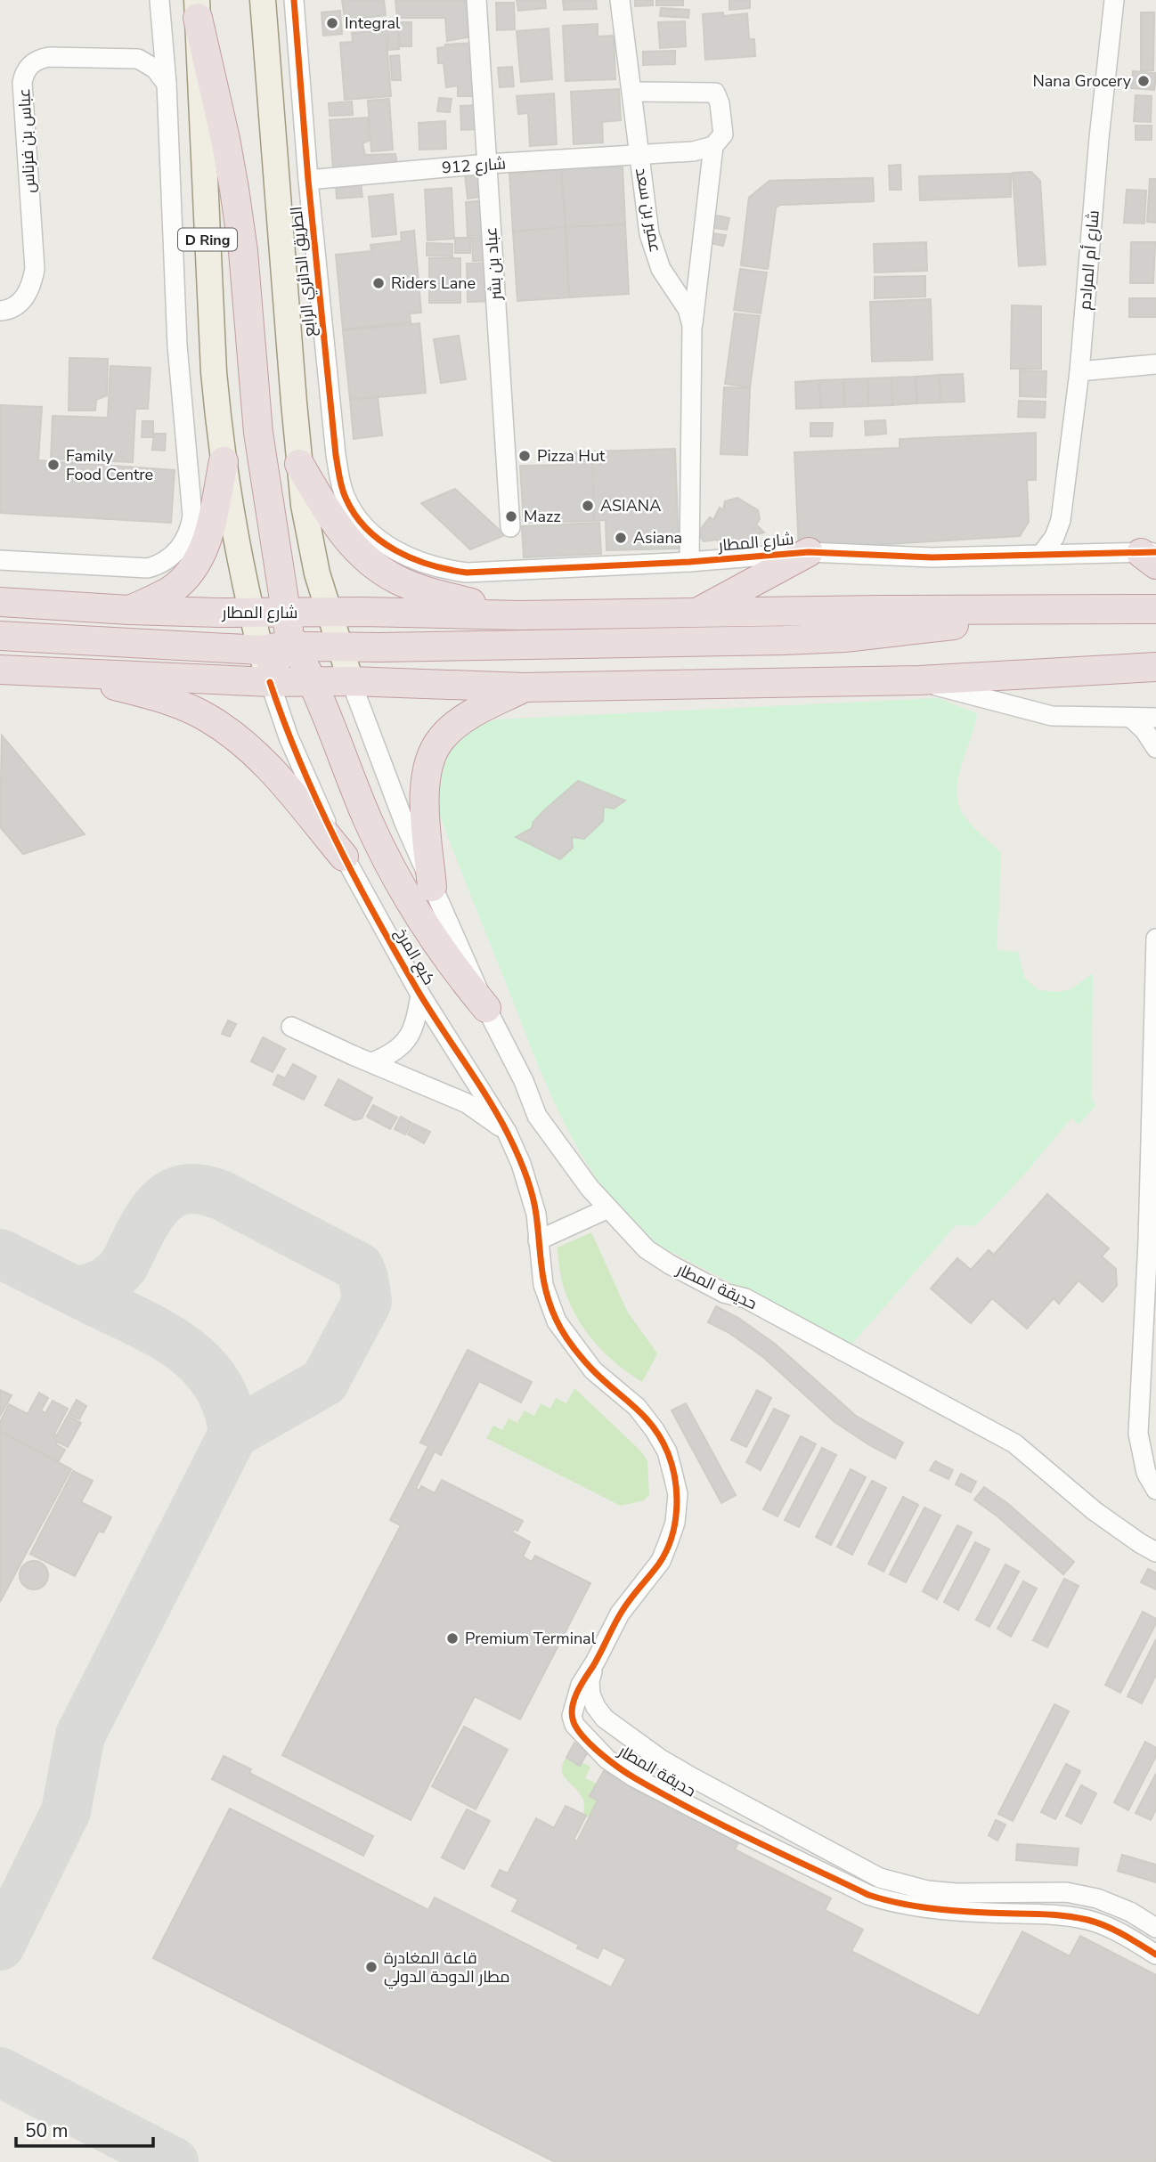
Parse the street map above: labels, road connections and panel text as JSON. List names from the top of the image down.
{
  "streets": {
    "highway": ["شارع المطار"],
    "main road": ["D Ring", "الطريق الدائري الرابع"],
    "street": [
      "عباس بن فرناس",
      "شارع 912",
      "عمير بن سعد",
      "شارع أم المرادم",
      "عباد بن بشر",
      "كبع المرخ",
      "حديقة المطار"
    ]
  },
  "crossings": [
    ["شارع 912", "عمير بن سعد"],
    ["شارع 912", "عباد بن بشر"],
    ["شارع 912", "الطريق الدائري الرابع"],
    ["عمير بن سعد", "شارع المطار"],
    ["D Ring", "شارع المطار"],
    ["D Ring", "كبع المرخ"],
    ["شارع أم المرادم", "شارع المطار"],
    ["الطريق الدائري الرابع", "شارع المطار"],
    ["كبع المرخ", "حديقة المطار"]
  ],
  "places": [
    "Integral",
    "Nana Grocery",
    "Riders Lane",
    "Pizza Hut",
    "Family Food Centre",
    "ASIANA",
    "Mazz",
    "Asiana",
    "Premium Terminal",
    "قاعة المغادرة مطار الدوحة الدولي"
  ],
  "scale_bar": "50 m"
}
